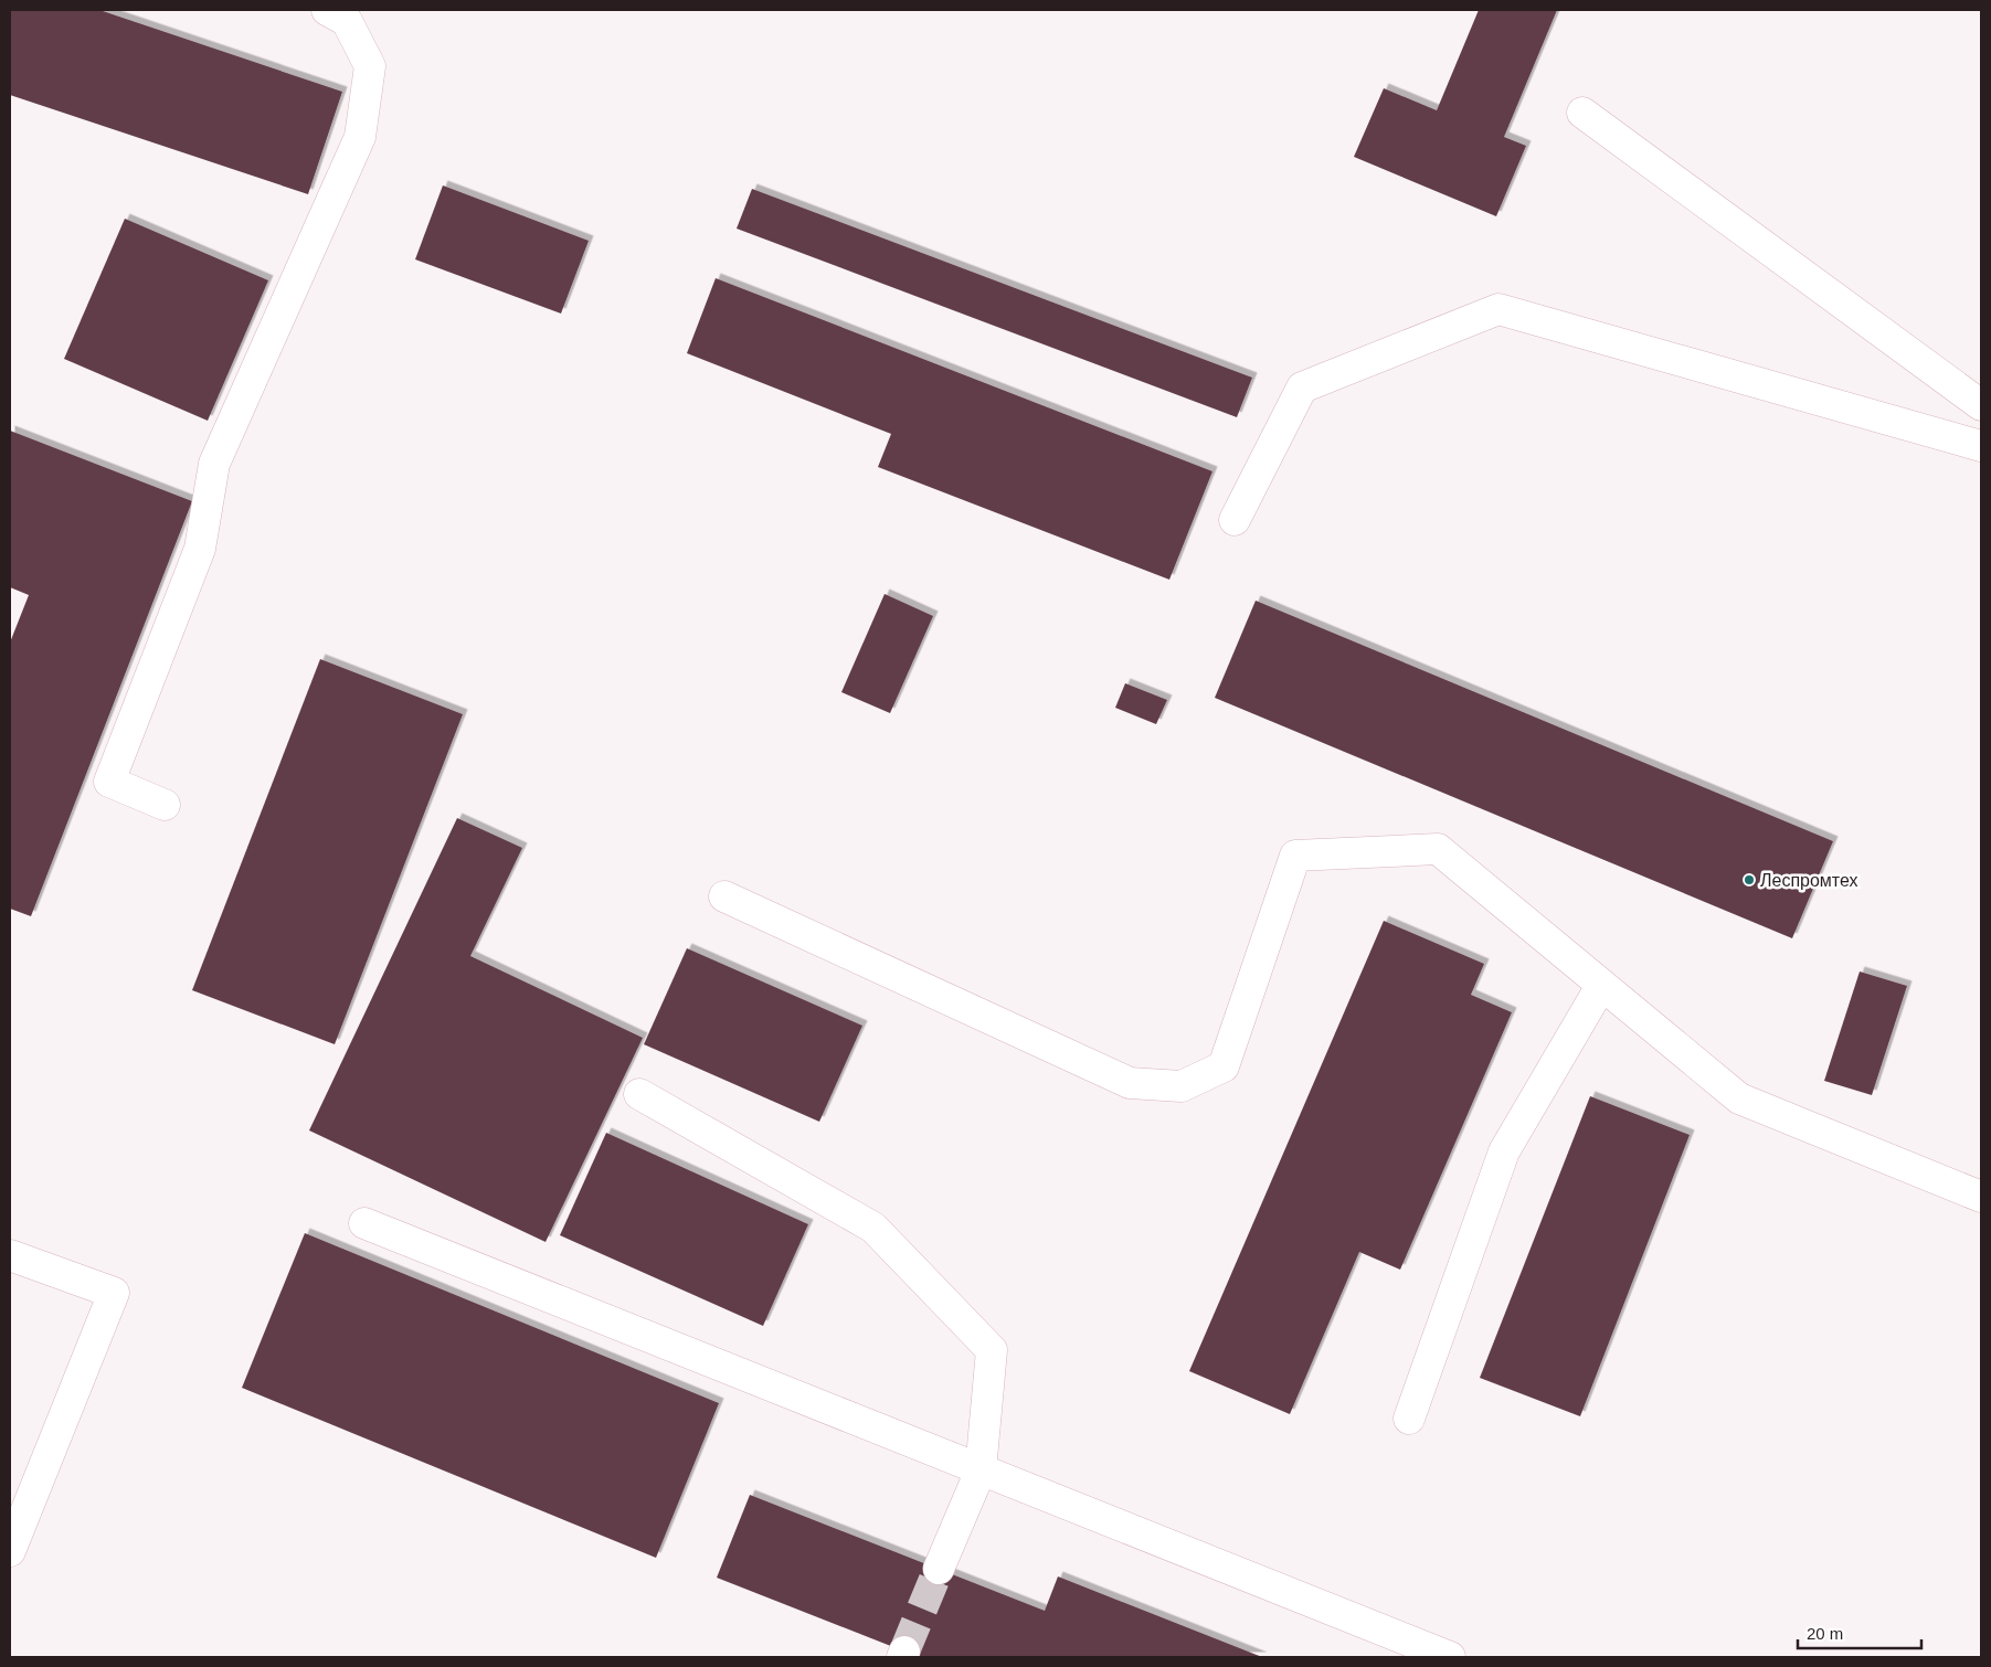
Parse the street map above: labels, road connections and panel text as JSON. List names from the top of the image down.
{
  "places": ["Леспромтех"],
  "scale_bar": "20 m"
}
